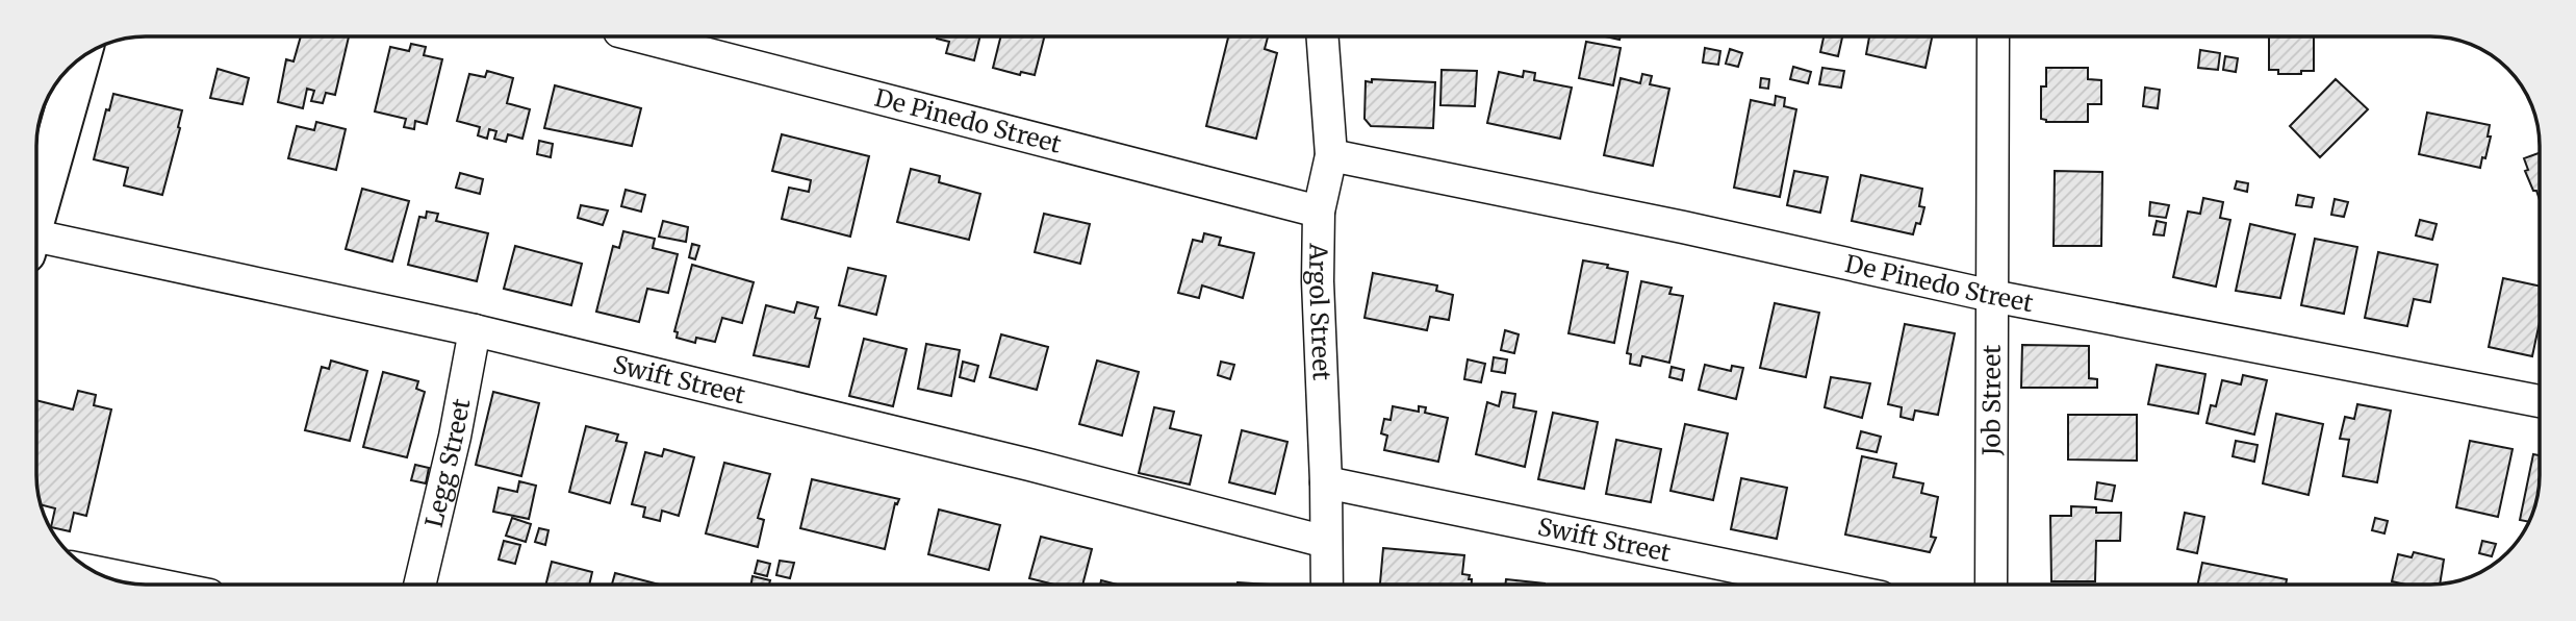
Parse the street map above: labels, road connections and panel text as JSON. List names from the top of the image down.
{
  "streets": {
    "street": [
      "De Pinedo Street",
      "Argol Street",
      "Swift Street",
      "Job Street",
      "Legg Street"
    ]
  },
  "crossings": [
    ["De Pinedo Street", "Argol Street"],
    ["De Pinedo Street", "Job Street"],
    ["Argol Street", "Swift Street"],
    ["Swift Street", "Legg Street"]
  ]
}
